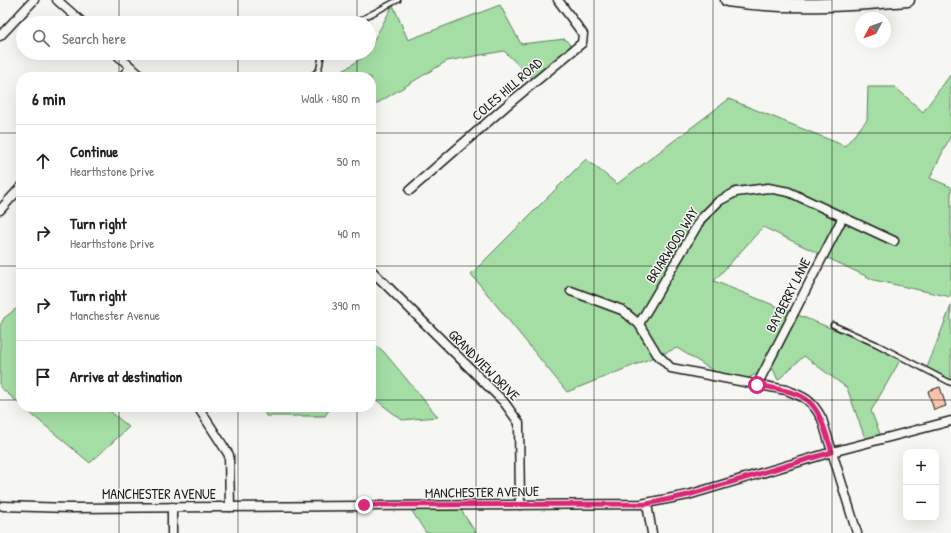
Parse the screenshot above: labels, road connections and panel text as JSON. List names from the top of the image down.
{
  "streets": {
    "street": [
      "COLES HILL ROAD",
      "BRIARWOOD WAY",
      "BAYBERRY LANE",
      "GRANDVIEW DRIVE",
      "MANCHESTER AVENUE"
    ]
  },
  "crossings": [
    ["BRIARWOOD WAY", "BAYBERRY LANE"],
    ["GRANDVIEW DRIVE", "MANCHESTER AVENUE"]
  ],
  "north": "bottom left",
  "page": {
    "search": "Search here",
    "heading": ["6 min", "Walk · 480 m"],
    "list": [
      ["Continue", "Hearthstone Drive", "50 m"],
      ["Turn right", "Hearthstone Drive", "40 m"],
      ["Turn right", "Manchester Avenue", "390 m"],
      "Arrive at destination"
    ],
    "map_buttons": ["+", "−"]
  }
}
